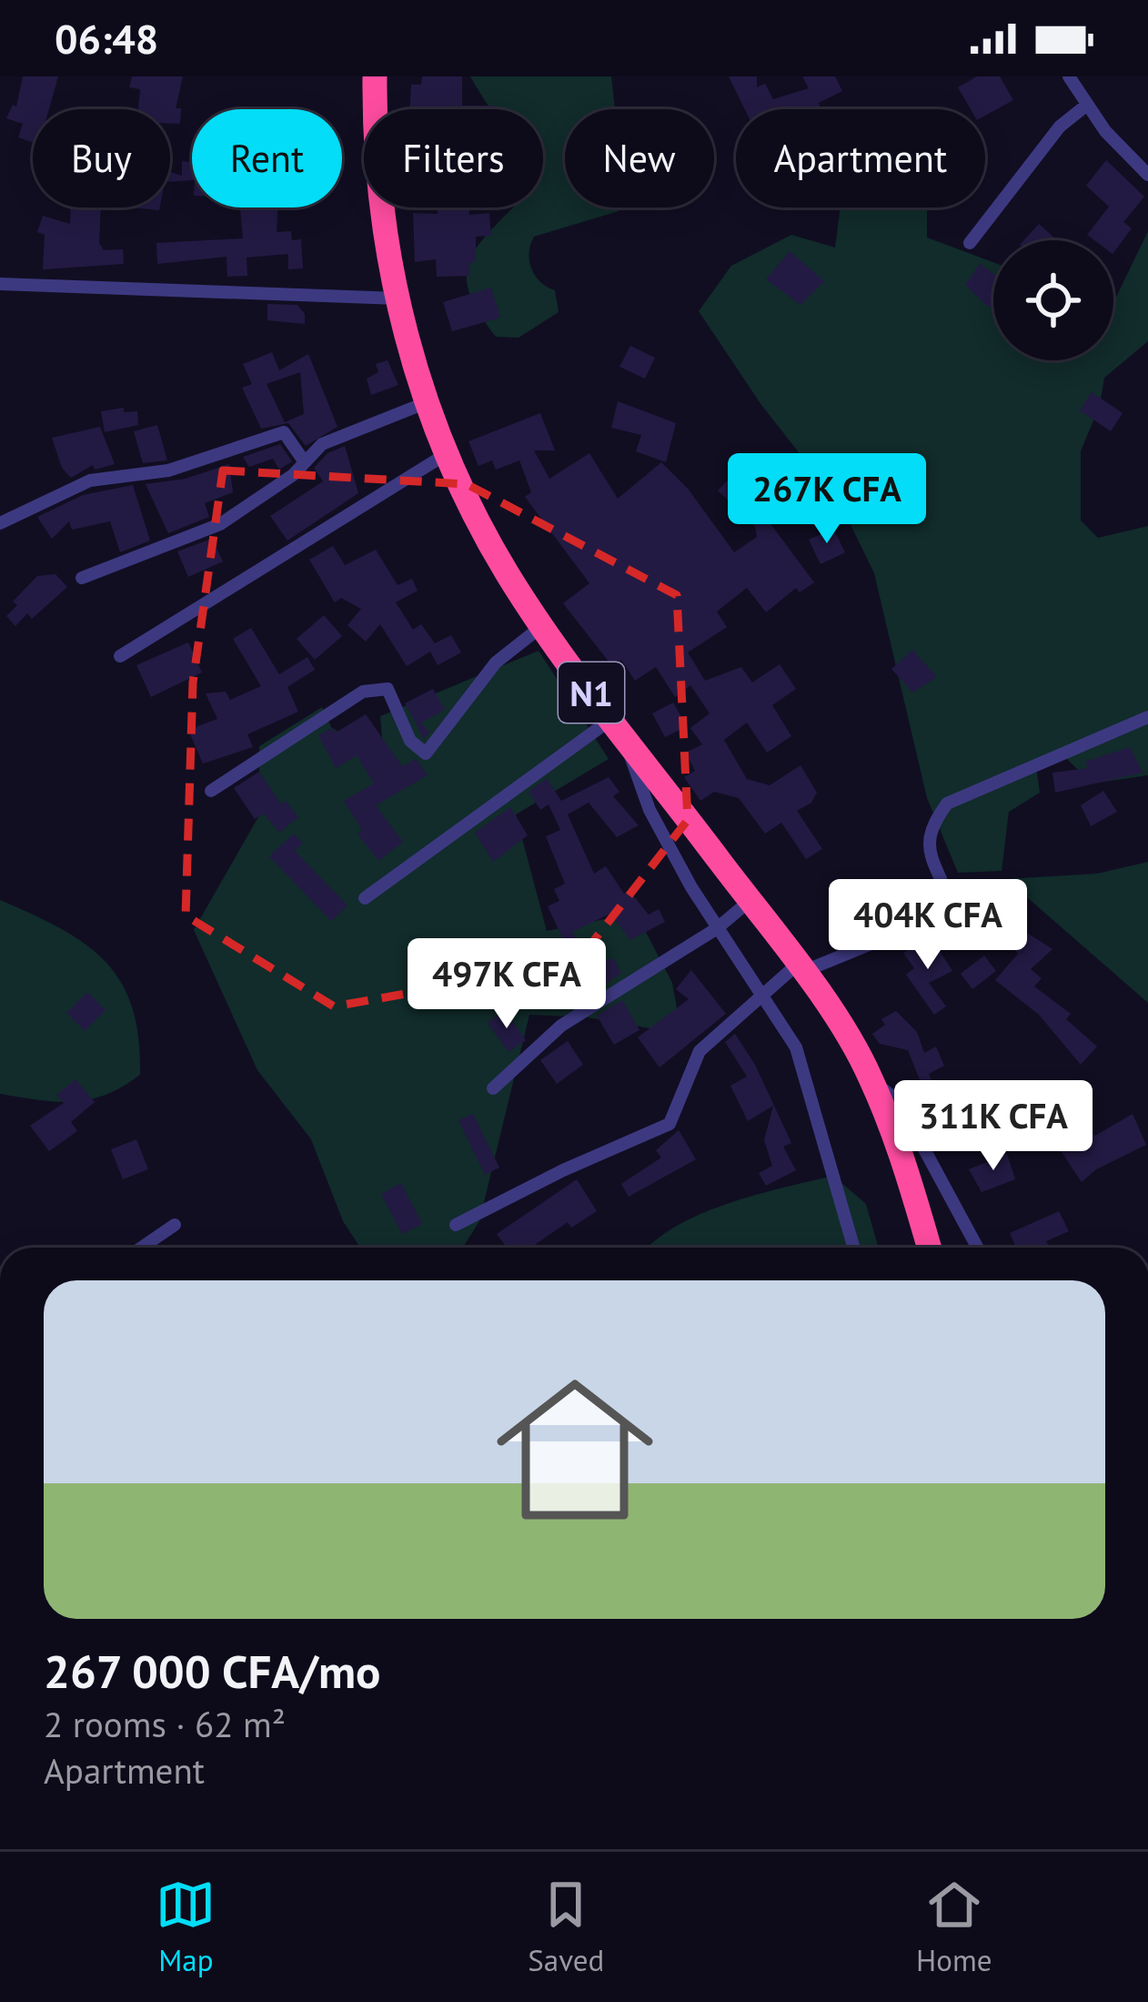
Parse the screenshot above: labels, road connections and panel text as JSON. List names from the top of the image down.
{
  "streets": {
    "highway": ["N1"]
  },
  "page": {
    "status": "06:48",
    "chip": [
      "Buy",
      "Rent",
      "Filters",
      "New",
      "Apartment"
    ],
    "price": [
      "267K CFA",
      "404K CFA",
      "497K CFA",
      "311K CFA"
    ],
    "list": [
      {
        "name": "267 000 CFA/mo",
        "note": "2 rooms · 62 m² · Apartment"
      }
    ],
    "tabs": ["Map", "Saved", "Home"]
  }
}
